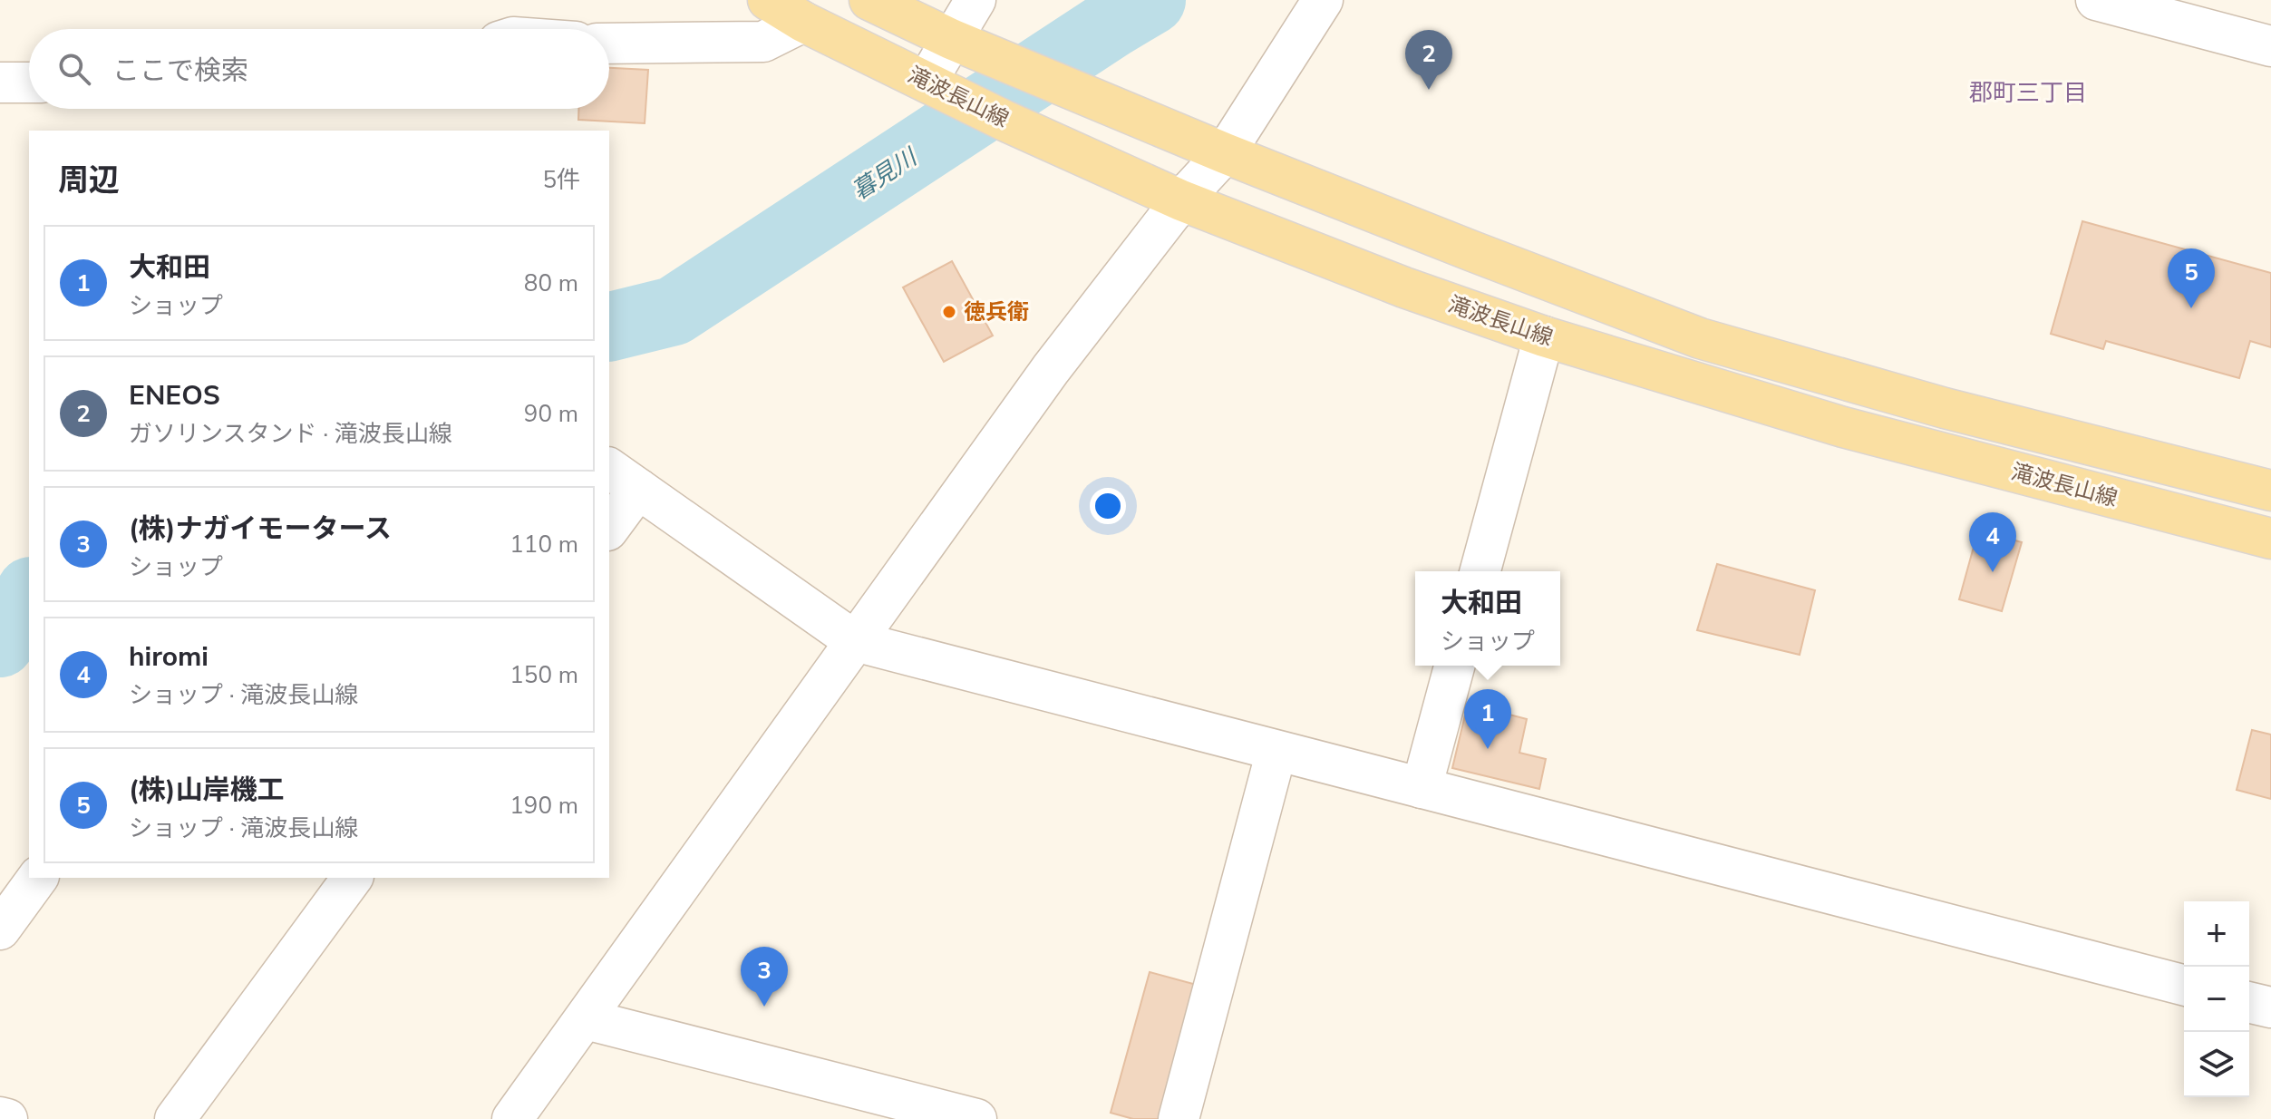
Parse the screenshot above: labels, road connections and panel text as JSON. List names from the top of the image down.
{
  "streets": {
    "main road": ["滝波長山線"]
  },
  "districts": ["郡町三丁目"],
  "water": ["暮見川"],
  "places": ["徳兵衛"],
  "page": {
    "search": "ここで検索",
    "pins": [
      "2",
      "5",
      "4",
      "1",
      "3"
    ],
    "heading": ["周辺", "5件"],
    "list": [
      {
        "mark": "1",
        "name": "大和田",
        "note": "ショップ",
        "value": "80 m"
      },
      {
        "mark": "2",
        "name": "ENEOS",
        "note": "ガソリンスタンド · 滝波長山線",
        "value": "90 m"
      },
      {
        "mark": "3",
        "name": "(株)ナガイモータース",
        "note": "ショップ",
        "value": "110 m"
      },
      {
        "mark": "4",
        "name": "hiromi",
        "note": "ショップ · 滝波長山線",
        "value": "150 m"
      },
      {
        "mark": "5",
        "name": "(株)山岸機工",
        "note": "ショップ · 滝波長山線",
        "value": "190 m"
      }
    ],
    "popup": ["大和田", "ショップ"],
    "map_buttons": ["+", "−"]
  }
}
